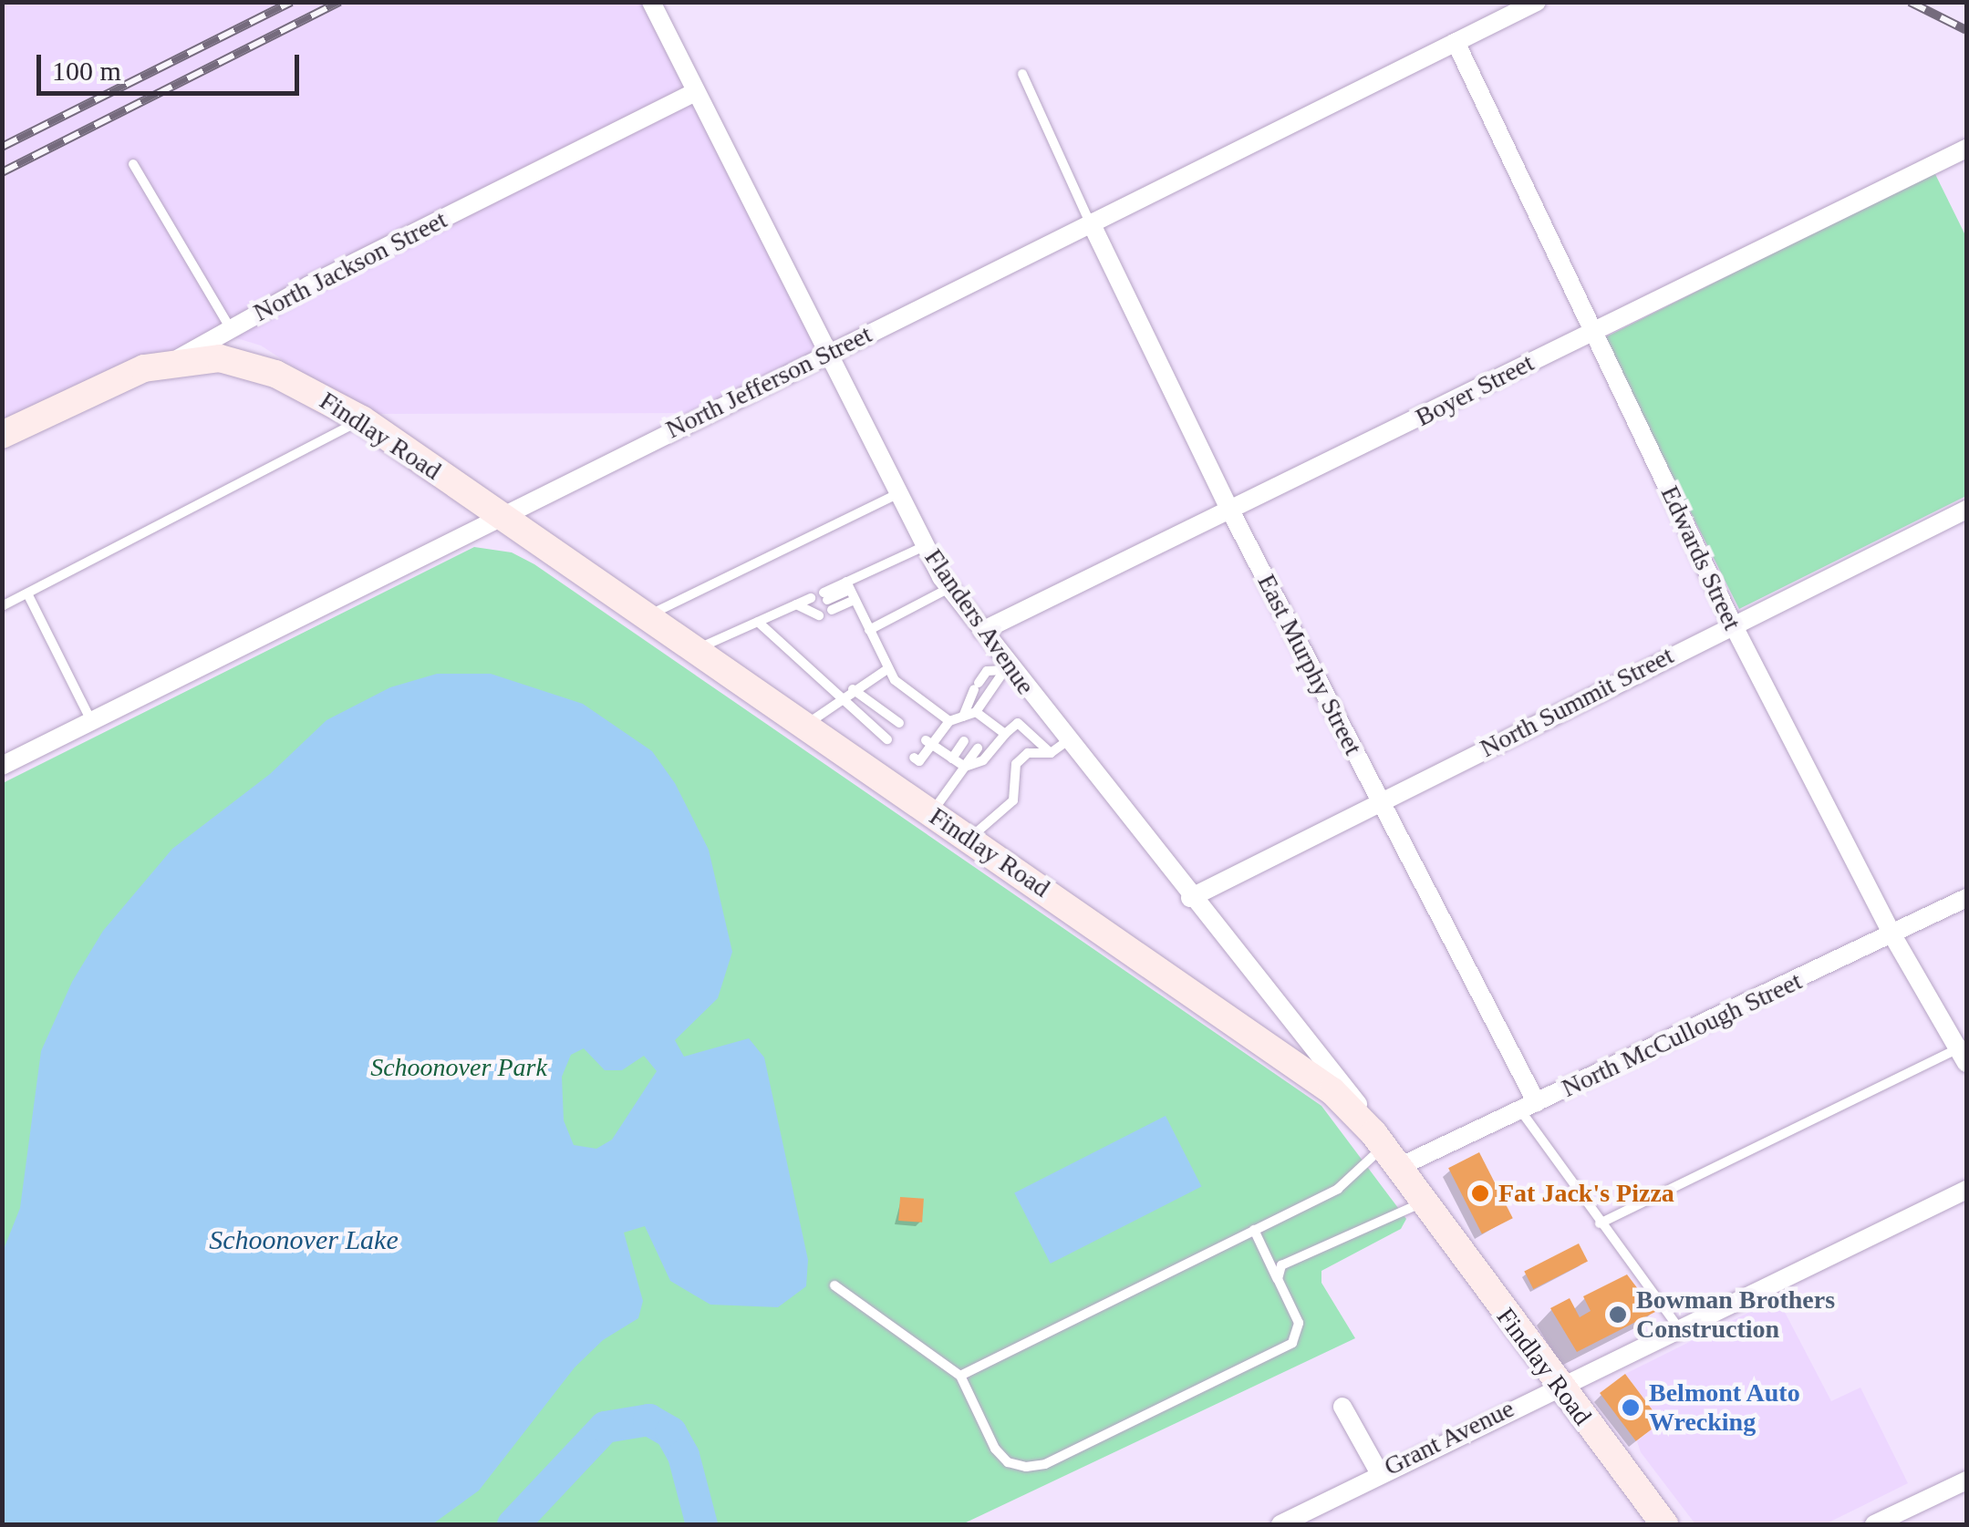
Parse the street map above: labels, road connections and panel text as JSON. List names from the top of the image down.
{
  "streets": {
    "main road": ["North Jackson Street", "Findlay Road"],
    "street": [
      "North Jefferson Street",
      "Boyer Street",
      "Edwards Street",
      "Flanders Avenue",
      "East Murphy Street",
      "North Summit Street",
      "North McCullough Street",
      "Grant Avenue"
    ]
  },
  "crossings": [
    ["North Jackson Street", "Findlay Road"],
    ["North Jackson Street", "Flanders Avenue"],
    ["North Jefferson Street", "Findlay Road"],
    ["North Jefferson Street", "Edwards Street"],
    ["North Jefferson Street", "Flanders Avenue"],
    ["North Jefferson Street", "East Murphy Street"],
    ["Boyer Street", "Edwards Street"],
    ["Boyer Street", "Flanders Avenue"],
    ["Boyer Street", "East Murphy Street"],
    ["Findlay Road", "Flanders Avenue"],
    ["Findlay Road", "North McCullough Street"],
    ["Findlay Road", "Grant Avenue"],
    ["Edwards Street", "North Summit Street"],
    ["Edwards Street", "North McCullough Street"],
    ["Flanders Avenue", "North Summit Street"],
    ["Flanders Avenue", "North McCullough Street"],
    ["East Murphy Street", "North Summit Street"],
    ["East Murphy Street", "North McCullough Street"]
  ],
  "water": ["Schoonover Lake"],
  "parks": ["Schoonover Park"],
  "places": ["Fat Jack's Pizza", "Bowman Brothers Construction", "Belmont Auto Wrecking"],
  "scale_bar": "100 m"
}
